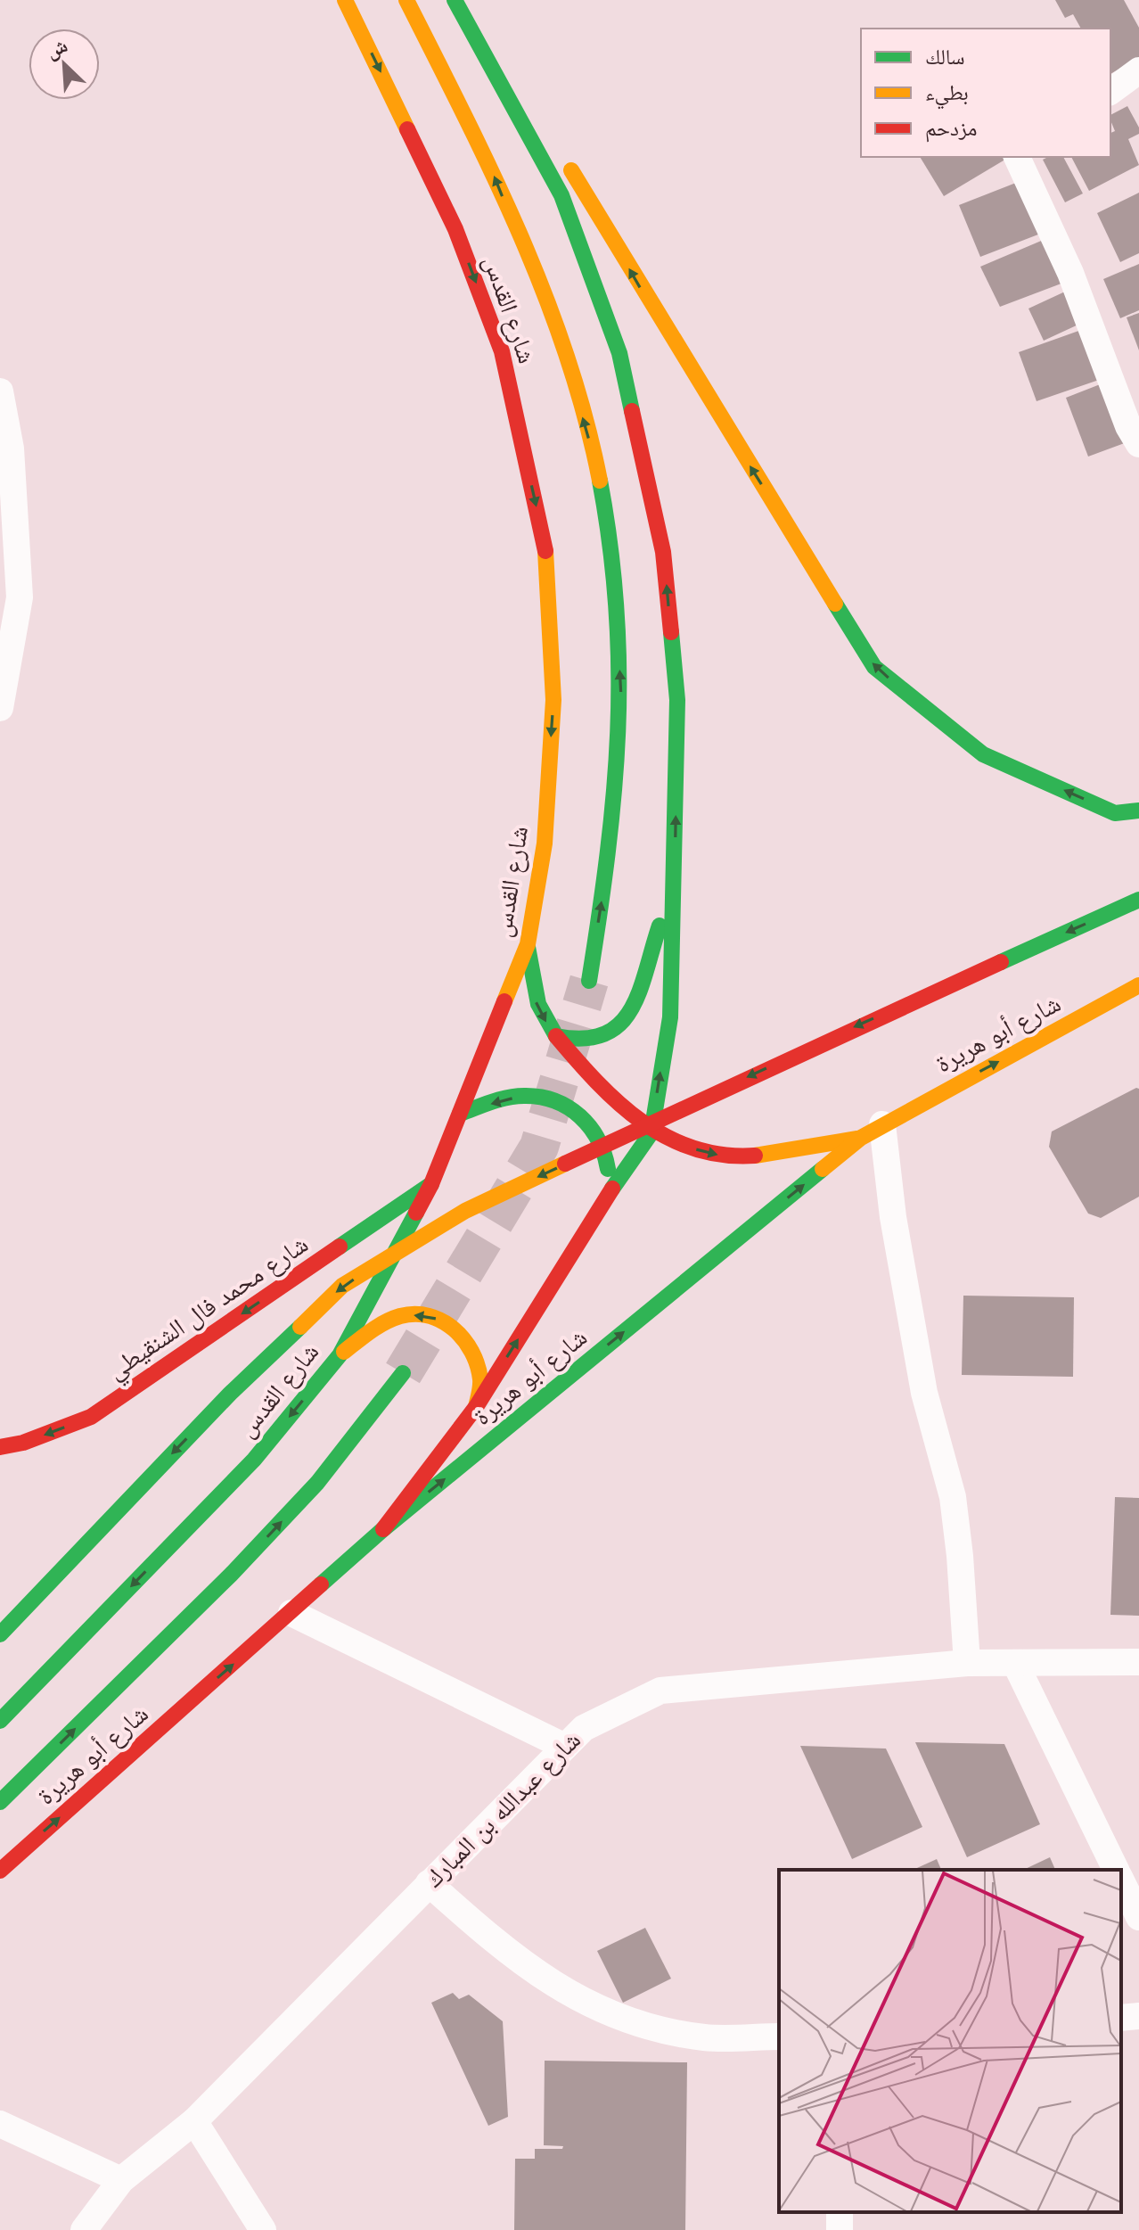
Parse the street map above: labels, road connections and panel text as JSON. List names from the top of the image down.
{
  "streets": {
    "main road": ["شارع القدس", "شارع أبو هريرة", "شارع محمد فال الشنقيطي"],
    "street": ["شارع عبدالله بن المبارك"]
  },
  "crossings": [
    ["شارع القدس", "شارع محمد فال الشنقيطي"]
  ],
  "legend": ["سالك", "بطيء", "مزدحم"],
  "north": "top left"
}
